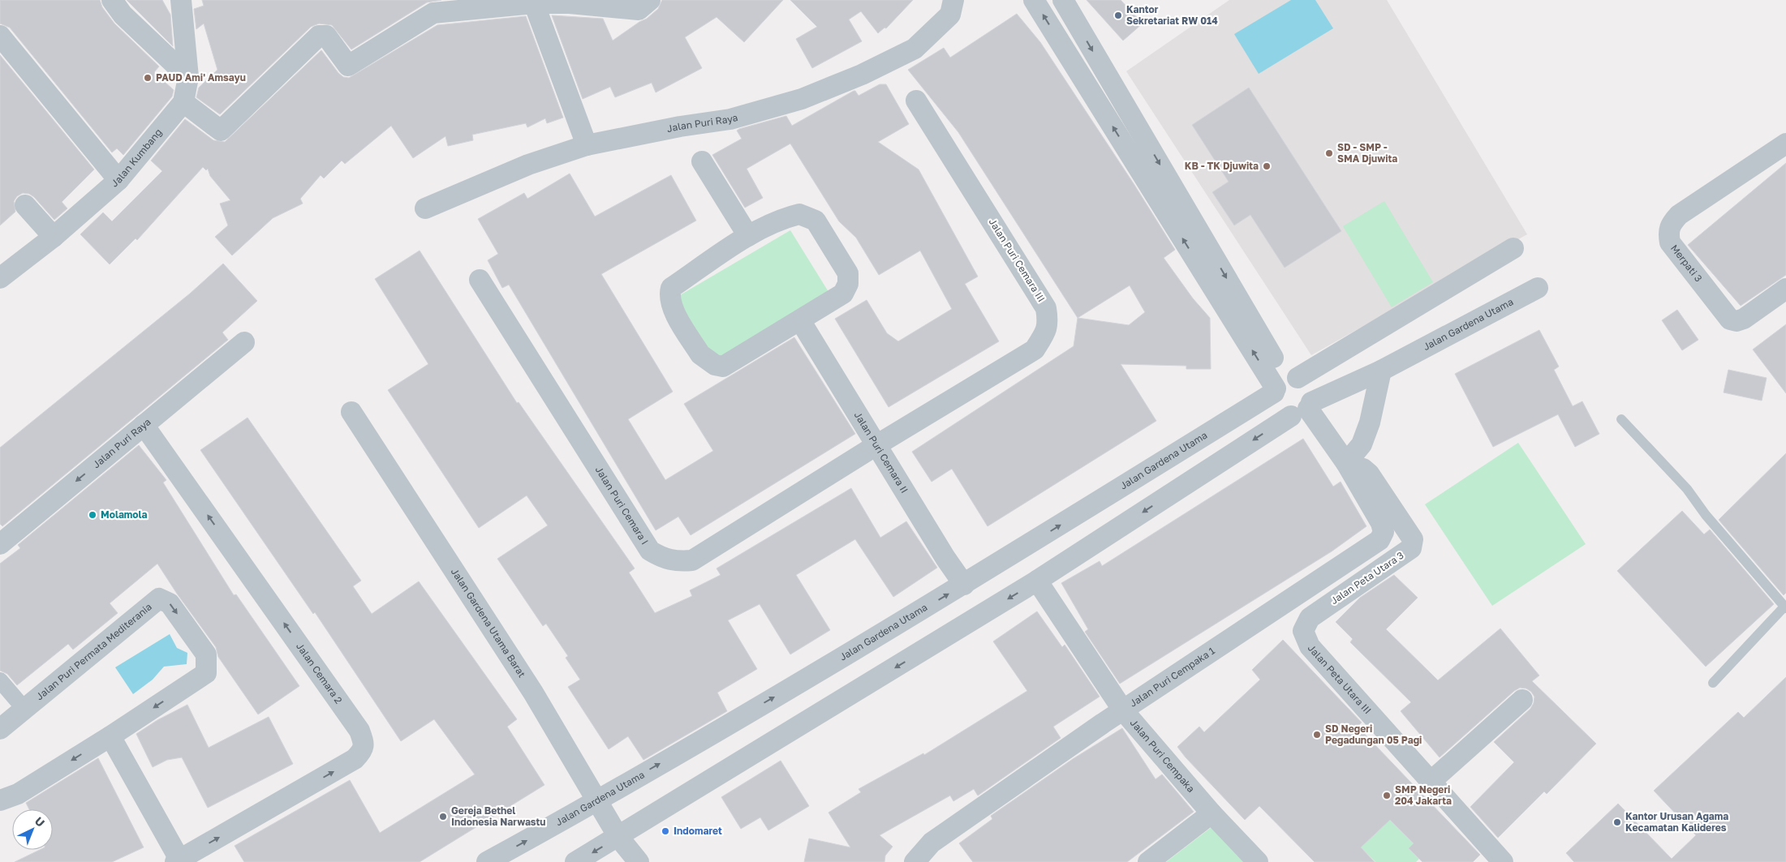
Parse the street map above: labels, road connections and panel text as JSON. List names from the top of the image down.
{
  "streets": {
    "street": [
      "Jalan Puri Raya",
      "Jalan Kumbang",
      "Jalan Puri Cemara III",
      "Merpati 3",
      "Jalan Gardena Utama",
      "Jalan Puri Cemara II",
      "Jalan Puri Cemara I",
      "Jalan Peta Utara 3",
      "Jalan Gardena Utama Barat",
      "Jalan Puri Permata Mediterania",
      "Jalan Cemara 2",
      "Jalan Puri Cempaka 1",
      "Jalan Peta Utara III",
      "Jalan Puri Cempaka"
    ]
  },
  "crossings": [
    ["Jalan Puri Raya", "Jalan Cemara 2"],
    ["Jalan Puri Cemara III", "Jalan Puri Cemara II"],
    ["Jalan Puri Cemara III", "Jalan Puri Cemara I"],
    ["Jalan Gardena Utama", "Jalan Puri Cemara II"],
    ["Jalan Gardena Utama", "Jalan Gardena Utama Barat"],
    ["Jalan Gardena Utama", "Jalan Puri Cempaka 1"],
    ["Jalan Gardena Utama", "Jalan Puri Cempaka"],
    ["Jalan Puri Cemara II", "Jalan Puri Cemara I"],
    ["Jalan Peta Utara 3", "Jalan Puri Cempaka 1"],
    ["Jalan Peta Utara 3", "Jalan Peta Utara III"],
    ["Jalan Puri Cempaka 1", "Jalan Puri Cempaka"]
  ],
  "places": [
    "Kantor Sekretariat RW 014",
    "PAUD Ami' Amsayu",
    "SD - SMP - SMA Djuwita",
    "KB - TK Djuwita",
    "Molamola",
    "SD Negeri Pegadungan 05 Pagi",
    "SMP Negeri 204 Jakarta",
    "Gereja Bethel Indonesia Narwastu",
    "Kantor Urusan Agama Kecamatan Kalideres",
    "Indomaret"
  ],
  "north": "top right"
}
